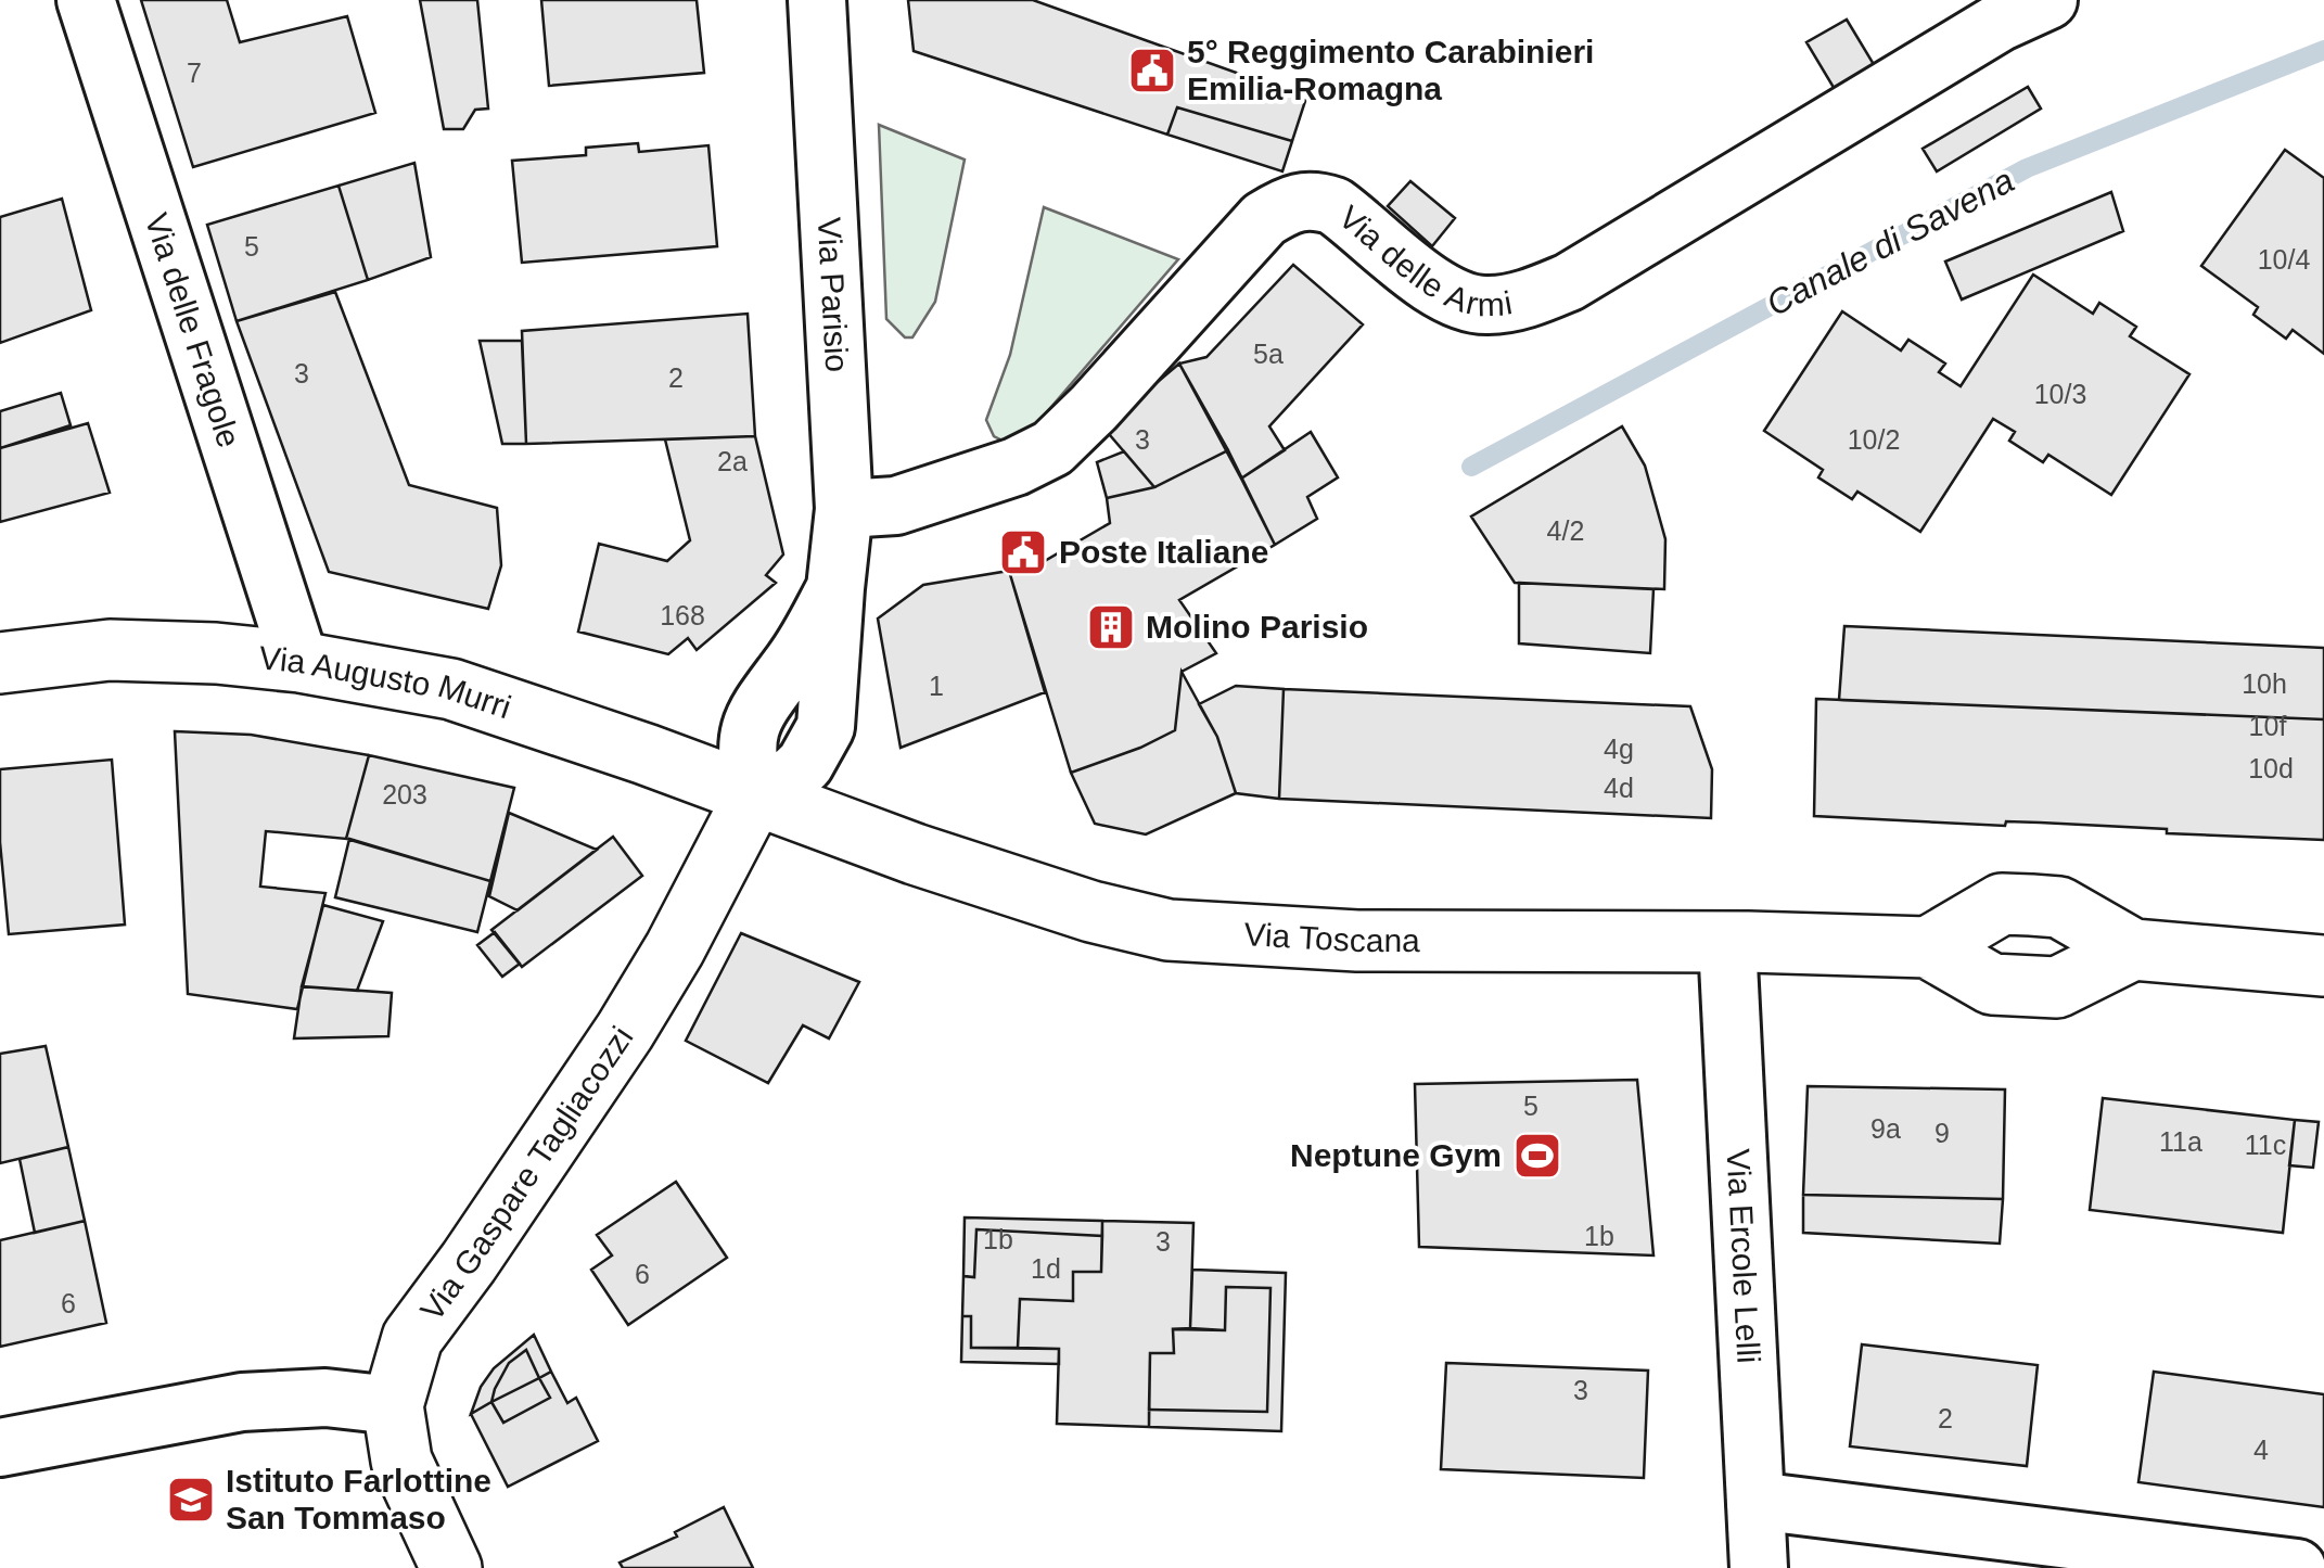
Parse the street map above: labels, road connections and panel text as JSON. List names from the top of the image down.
{
  "streets": {
    "main road": ["Via Augusto Murri", "Via Toscana", "Via Gaspare Tagliacozzi"],
    "street": [
      "Via delle Armi",
      "Via Parisio",
      "Via delle Fragole",
      "Via Ercole Lelli"
    ]
  },
  "crossings": [
    ["Via delle Armi", "Via Parisio"],
    ["Via Parisio", "Via Augusto Murri"],
    ["Via Parisio", "Via Toscana"],
    ["Via Parisio", "Via Gaspare Tagliacozzi"],
    ["Via delle Fragole", "Via Augusto Murri"],
    ["Via Augusto Murri", "Via Toscana"],
    ["Via Augusto Murri", "Via Gaspare Tagliacozzi"],
    ["Via Toscana", "Via Gaspare Tagliacozzi"],
    ["Via Toscana", "Via Ercole Lelli"]
  ],
  "water": ["Canale di Savena"],
  "places": {
    "public building": ["5° Reggimento Carabinieri Emilia-Romagna", "Poste Italiane"],
    "building": ["Molino Parisio"],
    "sports": ["Neptune Gym"],
    "school or university": ["Istituto Farlottine San Tommaso"]
  },
  "house_numbers": [
    "7",
    "5",
    "10/4",
    "5a",
    "3",
    "2",
    "10/3",
    "3",
    "10/2",
    "2a",
    "4/2",
    "168",
    "10h",
    "1",
    "10f",
    "4g",
    "10d",
    "4d",
    "203",
    "5",
    "9a",
    "9",
    "11a",
    "11c",
    "1b",
    "1b",
    "3",
    "1d",
    "6",
    "6",
    "3",
    "2",
    "4"
  ]
}
